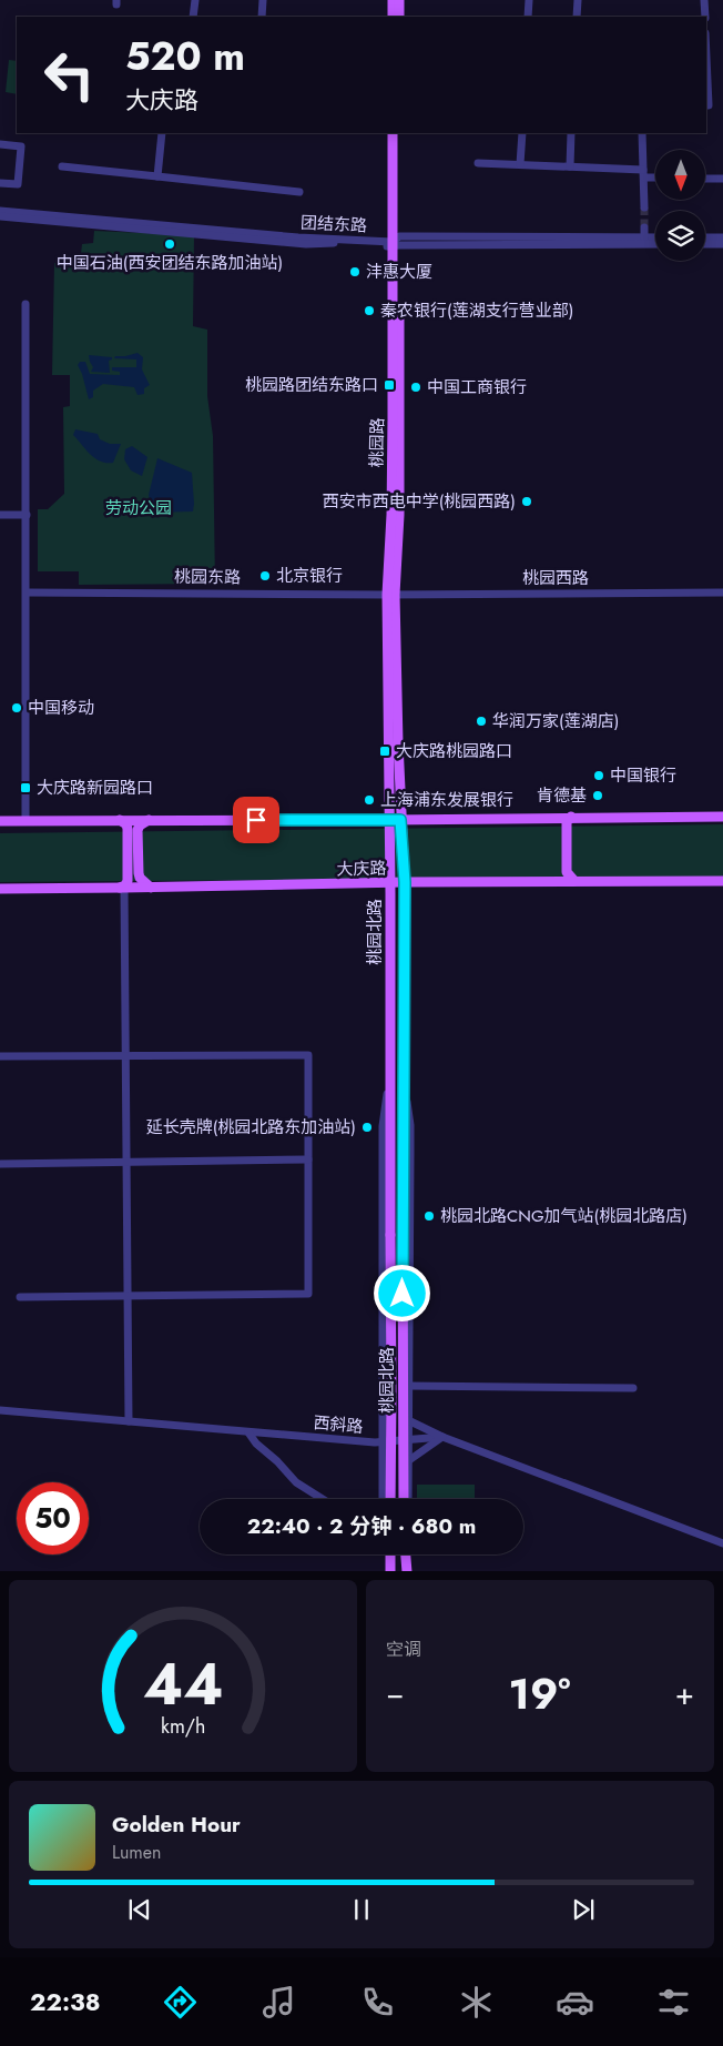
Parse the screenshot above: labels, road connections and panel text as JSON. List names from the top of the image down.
{
  "streets": {
    "main road": ["桃园路", "大庆路", "桃园北路"],
    "street": [
      "团结东路",
      "桃园东路",
      "桃园西路",
      "西斜路"
    ]
  },
  "crossings": [
    ["团结东路", "桃园路"],
    ["桃园路", "桃园东路"],
    ["桃园路", "桃园西路"],
    ["桃园路", "桃园北路"],
    ["桃园东路", "桃园西路"],
    ["大庆路", "桃园北路"]
  ],
  "parks": ["劳动公园"],
  "places": {
    "other": [
      "中国石油(西安团结东路加油站)",
      "沣惠大厦",
      "秦农银行(莲湖支行营业部)",
      "中国工商银行",
      "西安市西电中学(桃园西路)",
      "北京银行",
      "中国移动",
      "华润万家(莲湖店)",
      "中国银行",
      "肯德基",
      "上海浦东发展银行",
      "延长壳牌(桃园北路东加油站)",
      "桃园北路CNG加气站(桃园北路店)"
    ],
    "transit": ["桃园路团结东路口", "大庆路桃园路口", "大庆路新园路口"]
  },
  "north": "bottom",
  "page": {
    "turn": ["520 m", "大庆路"],
    "limit": "50",
    "trip": "22:40 · 2 分钟 · 680 m",
    "tile": "空调",
    "heat": ["−", "19°", "+"],
    "song": ["Golden Hour", "Lumen"],
    "tabs": "22:38",
    "gauge": ["44", "km/h"]
  }
}
